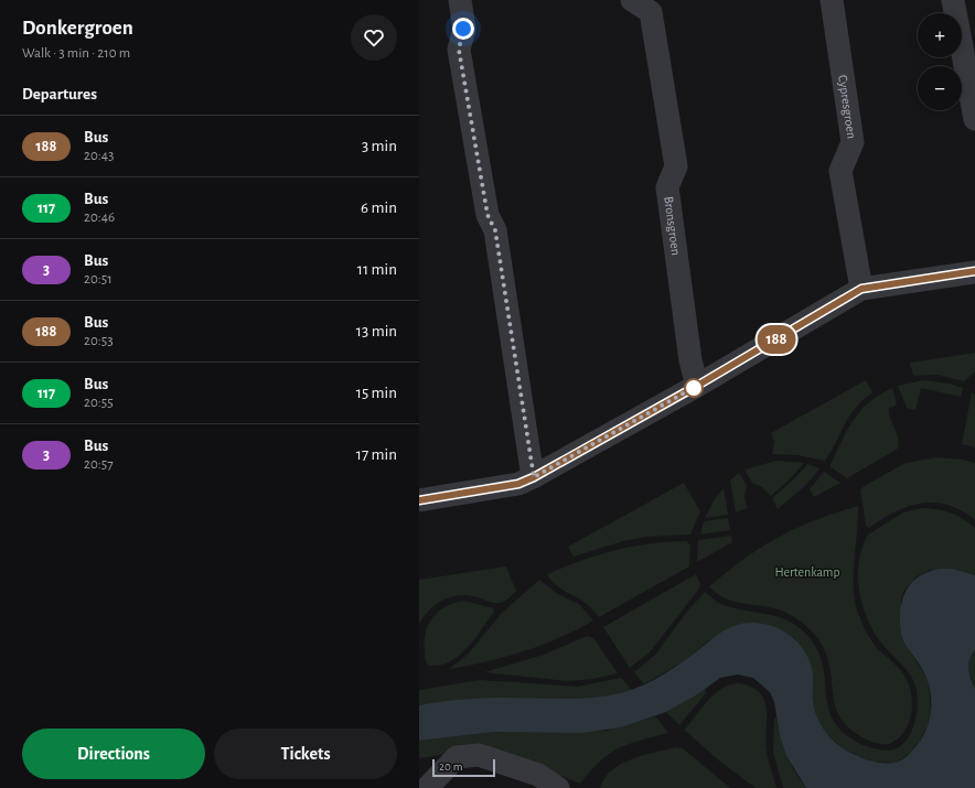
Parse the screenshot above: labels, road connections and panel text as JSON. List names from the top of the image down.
{
  "streets": {
    "street": ["Cypresgroen", "Bronsgroen"]
  },
  "parks": ["Hertenkamp"],
  "lines": ["bus line 188"],
  "scale_bar": "20 m",
  "page": {
    "heading": [
      ["Donkergroen", "Walk · 3 min · 210 m"],
      "Departures"
    ],
    "on_map": "188",
    "map_buttons": ["+", "−"],
    "list": [
      {
        "mark": "188",
        "name": "Bus",
        "note": "20:43",
        "value": "3 min"
      },
      {
        "mark": "117",
        "name": "Bus",
        "note": "20:46",
        "value": "6 min"
      },
      {
        "mark": "3",
        "name": "Bus",
        "note": "20:51",
        "value": "11 min"
      },
      {
        "mark": "188",
        "name": "Bus",
        "note": "20:53",
        "value": "13 min"
      },
      {
        "mark": "117",
        "name": "Bus",
        "note": "20:55",
        "value": "15 min"
      },
      {
        "mark": "3",
        "name": "Bus",
        "note": "20:57",
        "value": "17 min"
      }
    ],
    "buttons": ["Directions", "Tickets"],
    "scale": "20 m"
  }
}
